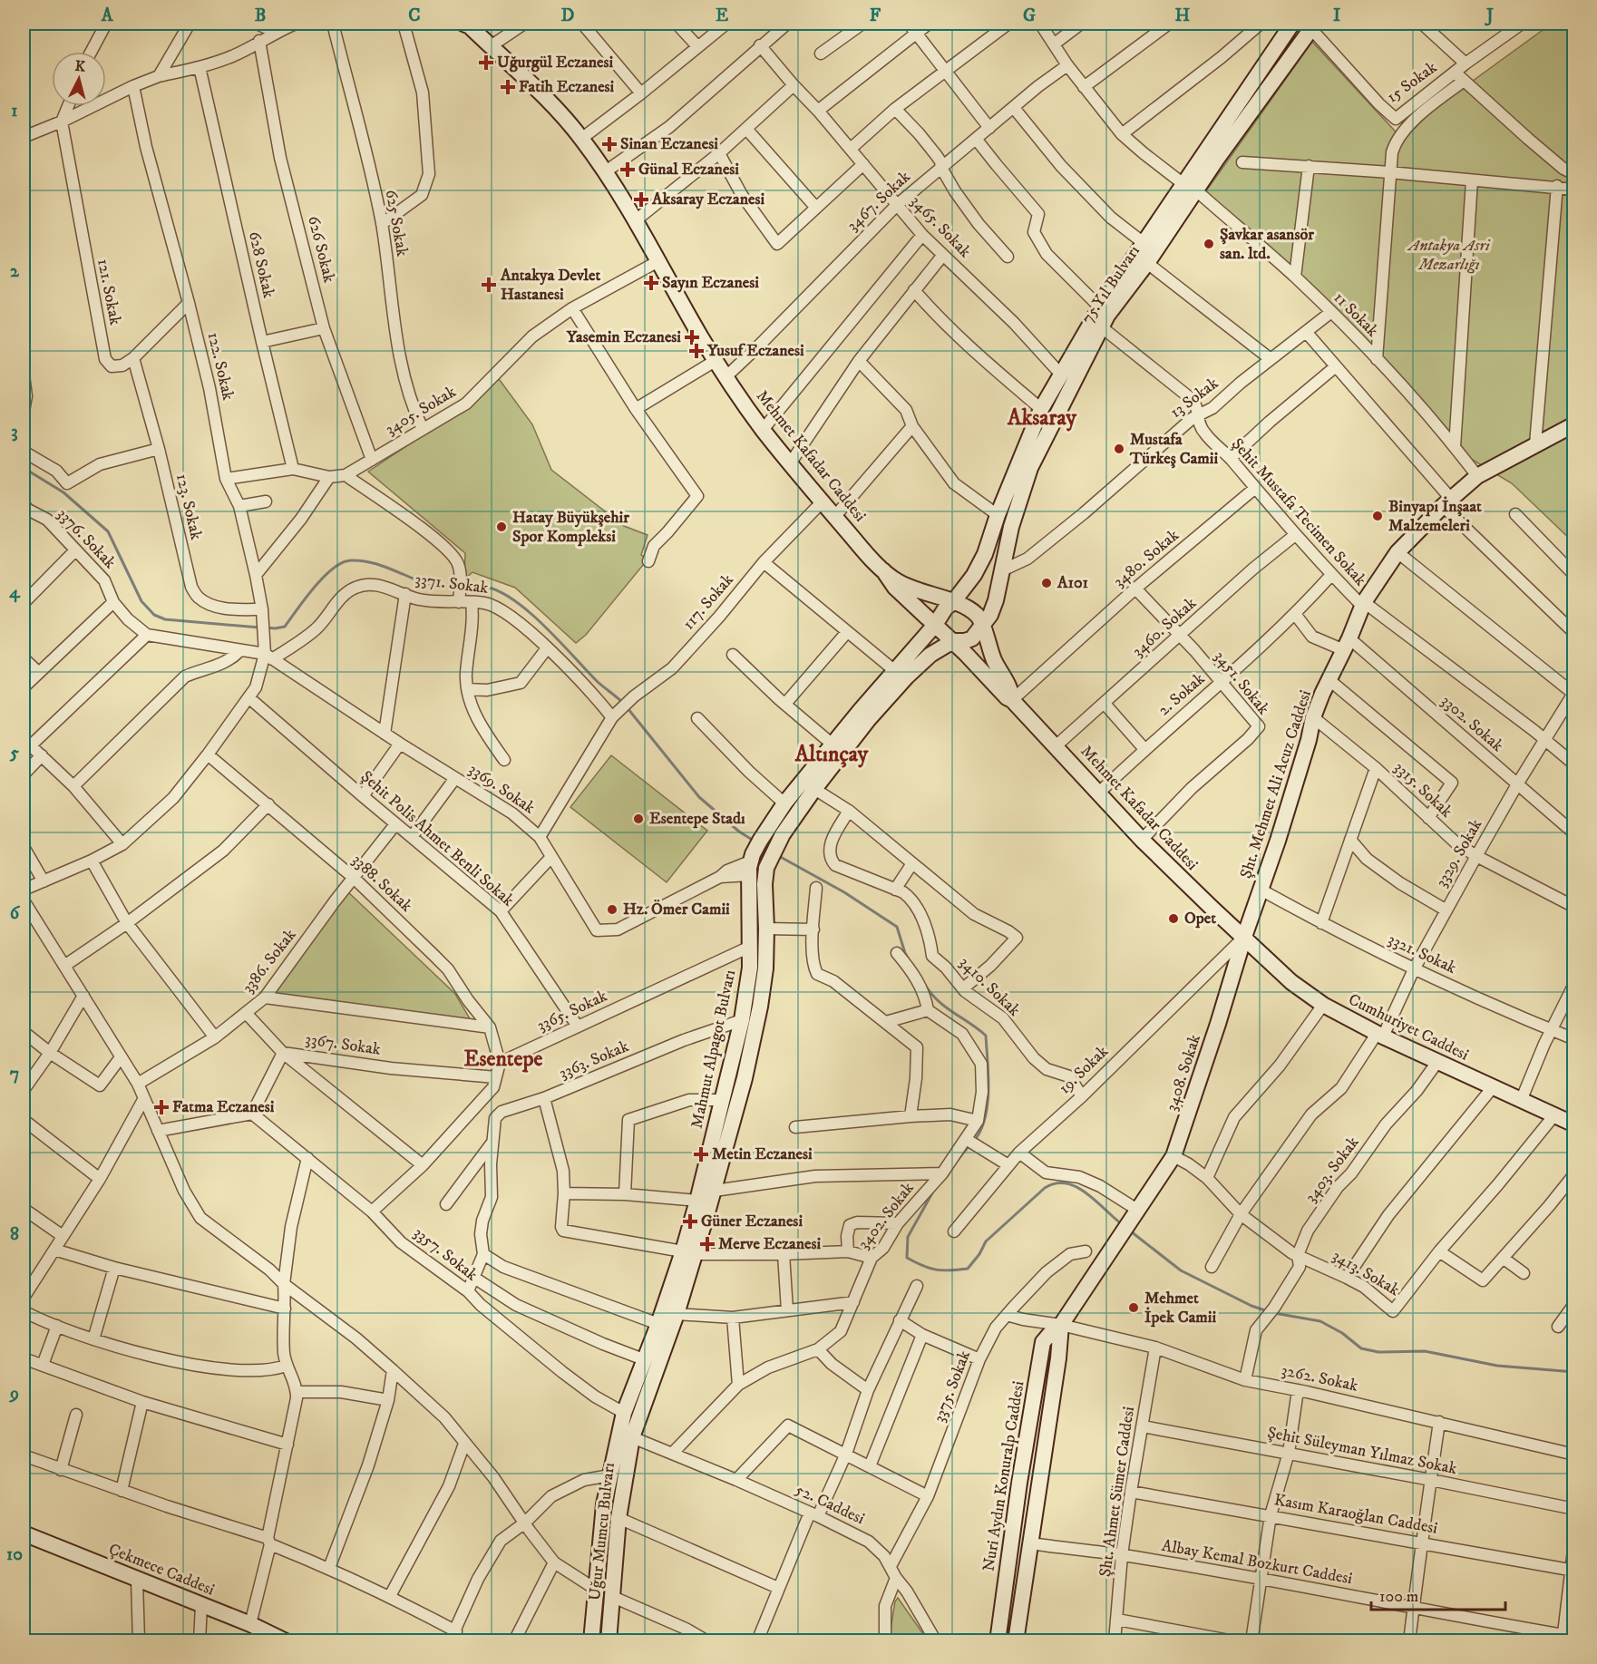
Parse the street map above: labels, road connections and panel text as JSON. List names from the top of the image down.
{
  "streets": {
    "main road": [
      "75.Yıl Bulvarı",
      "Mehmet Kafadar Caddesi",
      "Şht. Mehmet Ali Acuz Caddesi",
      "Cumhuriyet Caddesi",
      "Mahmut Alpagot Bulvarı",
      "3408. Sokak",
      "Nuri Aydın Konuralp Caddesi",
      "Uğur Mumcu Bulvarı",
      "Çekmece Caddesi"
    ],
    "street": [
      "15 Sokak",
      "3467. Sokak",
      "625 Sokak",
      "3465. Sokak",
      "626 Sokak",
      "628 Sokak",
      "121. Sokak",
      "11 Sokak",
      "122. Sokak",
      "13 Sokak",
      "3405. Sokak",
      "123. Sokak",
      "Şehit Mustafa Tecimen Sokak",
      "3376. Sokak",
      "3480. Sokak",
      "3371. Sokak",
      "117. Sokak",
      "3460. Sokak",
      "3451. Sokak",
      "2. Sokak",
      "3302. Sokak",
      "3369. Sokak",
      "3315. Sokak",
      "Şehit Polis Ahmet Benli Sokak",
      "3329. Sokak",
      "3388. Sokak",
      "3321. Sokak",
      "3386. Sokak",
      "3410. Sokak",
      "3365. Sokak",
      "3367. Sokak",
      "3363. Sokak",
      "19. Sokak",
      "3403. Sokak",
      "3402. Sokak",
      "3357. Sokak",
      "3413. Sokak",
      "3262. Sokak",
      "3375. Sokak",
      "Şehit Süleyman Yılmaz Sokak",
      "Şht. Ahmet Sümer Caddesi",
      "52. Caddesi",
      "Kasım Karaoğlan Caddesi",
      "Albay Kemal Bozkurt Caddesi"
    ]
  },
  "crossings": [
    ["15 Sokak", "75.Yıl Bulvarı"],
    ["3467. Sokak", "3465. Sokak"],
    ["3467. Sokak", "11 Sokak"],
    ["3467. Sokak", "Mehmet Kafadar Caddesi"],
    ["625 Sokak", "3405. Sokak"],
    ["3465. Sokak", "75.Yıl Bulvarı"],
    ["626 Sokak", "3405. Sokak"],
    ["628 Sokak", "3405. Sokak"],
    ["75.Yıl Bulvarı", "11 Sokak"],
    ["75.Yıl Bulvarı", "13 Sokak"],
    ["75.Yıl Bulvarı", "Mehmet Kafadar Caddesi"],
    ["75.Yıl Bulvarı", "Şehit Mustafa Tecimen Sokak"],
    ["75.Yıl Bulvarı", "Mahmut Alpagot Bulvarı"],
    ["121. Sokak", "123. Sokak"],
    ["11 Sokak", "13 Sokak"],
    ["11 Sokak", "Şht. Mehmet Ali Acuz Caddesi"],
    ["122. Sokak", "3405. Sokak"],
    ["122. Sokak", "123. Sokak"],
    ["122. Sokak", "3371. Sokak"],
    ["122. Sokak", "3369. Sokak"],
    ["122. Sokak", "Şehit Polis Ahmet Benli Sokak"],
    ["122. Sokak", "3388. Sokak"],
    ["13 Sokak", "Şehit Mustafa Tecimen Sokak"],
    ["3405. Sokak", "Mehmet Kafadar Caddesi"],
    ["Mehmet Kafadar Caddesi", "3480. Sokak"],
    ["Mehmet Kafadar Caddesi", "117. Sokak"],
    ["Mehmet Kafadar Caddesi", "3460. Sokak"],
    ["Mehmet Kafadar Caddesi", "3451. Sokak"],
    ["Mehmet Kafadar Caddesi", "2. Sokak"],
    ["Mehmet Kafadar Caddesi", "Şht. Mehmet Ali Acuz Caddesi"],
    ["Mehmet Kafadar Caddesi", "Cumhuriyet Caddesi"],
    ["Mehmet Kafadar Caddesi", "Mahmut Alpagot Bulvarı"],
    ["Mehmet Kafadar Caddesi", "19. Sokak"],
    ["Mehmet Kafadar Caddesi", "3408. Sokak"],
    ["Şehit Mustafa Tecimen Sokak", "3480. Sokak"],
    ["Şehit Mustafa Tecimen Sokak", "3460. Sokak"],
    ["Şehit Mustafa Tecimen Sokak", "2. Sokak"],
    ["Şehit Mustafa Tecimen Sokak", "Şht. Mehmet Ali Acuz Caddesi"],
    ["Şehit Mustafa Tecimen Sokak", "3329. Sokak"],
    ["3480. Sokak", "3451. Sokak"],
    ["3371. Sokak", "117. Sokak"],
    ["3371. Sokak", "3369. Sokak"],
    ["117. Sokak", "3369. Sokak"],
    ["3460. Sokak", "3451. Sokak"],
    ["3451. Sokak", "2. Sokak"],
    ["2. Sokak", "3302. Sokak"],
    ["3302. Sokak", "Şht. Mehmet Ali Acuz Caddesi"],
    ["3302. Sokak", "3329. Sokak"],
    ["Şht. Mehmet Ali Acuz Caddesi", "3315. Sokak"],
    ["Şht. Mehmet Ali Acuz Caddesi", "3321. Sokak"],
    ["Şht. Mehmet Ali Acuz Caddesi", "Cumhuriyet Caddesi"],
    ["Şht. Mehmet Ali Acuz Caddesi", "19. Sokak"],
    ["Şht. Mehmet Ali Acuz Caddesi", "3408. Sokak"],
    ["3369. Sokak", "Mahmut Alpagot Bulvarı"],
    ["3315. Sokak", "3329. Sokak"],
    ["Şehit Polis Ahmet Benli Sokak", "3386. Sokak"],
    ["Şehit Polis Ahmet Benli Sokak", "3365. Sokak"],
    ["3329. Sokak", "3321. Sokak"],
    ["3329. Sokak", "Cumhuriyet Caddesi"],
    ["3329. Sokak", "3413. Sokak"],
    ["3388. Sokak", "3386. Sokak"],
    ["3388. Sokak", "3365. Sokak"],
    ["3410. Sokak", "19. Sokak"],
    ["3365. Sokak", "Mahmut Alpagot Bulvarı"],
    ["Cumhuriyet Caddesi", "19. Sokak"],
    ["Cumhuriyet Caddesi", "3408. Sokak"],
    ["Cumhuriyet Caddesi", "3403. Sokak"],
    ["Cumhuriyet Caddesi", "3413. Sokak"],
    ["3367. Sokak", "3357. Sokak"],
    ["Mahmut Alpagot Bulvarı", "3363. Sokak"],
    ["Mahmut Alpagot Bulvarı", "3357. Sokak"],
    ["Mahmut Alpagot Bulvarı", "52. Caddesi"],
    ["Mahmut Alpagot Bulvarı", "Uğur Mumcu Bulvarı"],
    ["19. Sokak", "3408. Sokak"],
    ["3408. Sokak", "3413. Sokak"],
    ["3408. Sokak", "Nuri Aydın Konuralp Caddesi"],
    ["3403. Sokak", "3413. Sokak"],
    ["3403. Sokak", "3262. Sokak"],
    ["3402. Sokak", "52. Caddesi"],
    ["3262. Sokak", "3375. Sokak"],
    ["3262. Sokak", "Nuri Aydın Konuralp Caddesi"],
    ["3262. Sokak", "Şht. Ahmet Sümer Caddesi"],
    ["3375. Sokak", "52. Caddesi"],
    ["Şehit Süleyman Yılmaz Sokak", "Şht. Ahmet Sümer Caddesi"],
    ["Nuri Aydın Konuralp Caddesi", "Albay Kemal Bozkurt Caddesi"],
    ["Şht. Ahmet Sümer Caddesi", "Kasım Karaoğlan Caddesi"],
    ["Şht. Ahmet Sümer Caddesi", "Albay Kemal Bozkurt Caddesi"],
    ["52. Caddesi", "Uğur Mumcu Bulvarı"]
  ],
  "districts": ["Aksaray", "Altınçay", "Esentepe"],
  "parks": ["Antakya Asri Mezarlığı"],
  "places": {
    "health": [
      "Uğurgül Eczanesi",
      "Fatih Eczanesi",
      "Sinan Eczanesi",
      "Günal Eczanesi",
      "Aksaray Eczanesi",
      "Sayın Eczanesi",
      "Antakya Devlet Hastanesi",
      "Yasemin Eczanesi",
      "Yusuf Eczanesi",
      "Fatma Eczanesi",
      "Metin Eczanesi",
      "Güner Eczanesi",
      "Merve Eczanesi"
    ],
    "other": [
      "Şavkar asansör san. ltd.",
      "Mustafa Türkeş Camii",
      "Binyapı İnşaat Malzemeleri",
      "Hatay Büyükşehir Spor Kompleksi",
      "A101",
      "Esentepe Stadı",
      "Hz. Ömer Camii",
      "Opet",
      "Mehmet İpek Camii"
    ]
  },
  "scale_bar": "100 m",
  "north": "top",
  "grid": {
    "columns": [
      "A",
      "B",
      "C",
      "D",
      "E",
      "F",
      "G",
      "H",
      "I",
      "J"
    ],
    "rows": [
      "1",
      "2",
      "3",
      "4",
      "5",
      "6",
      "7",
      "8",
      "9",
      "10"
    ]
  }
}
